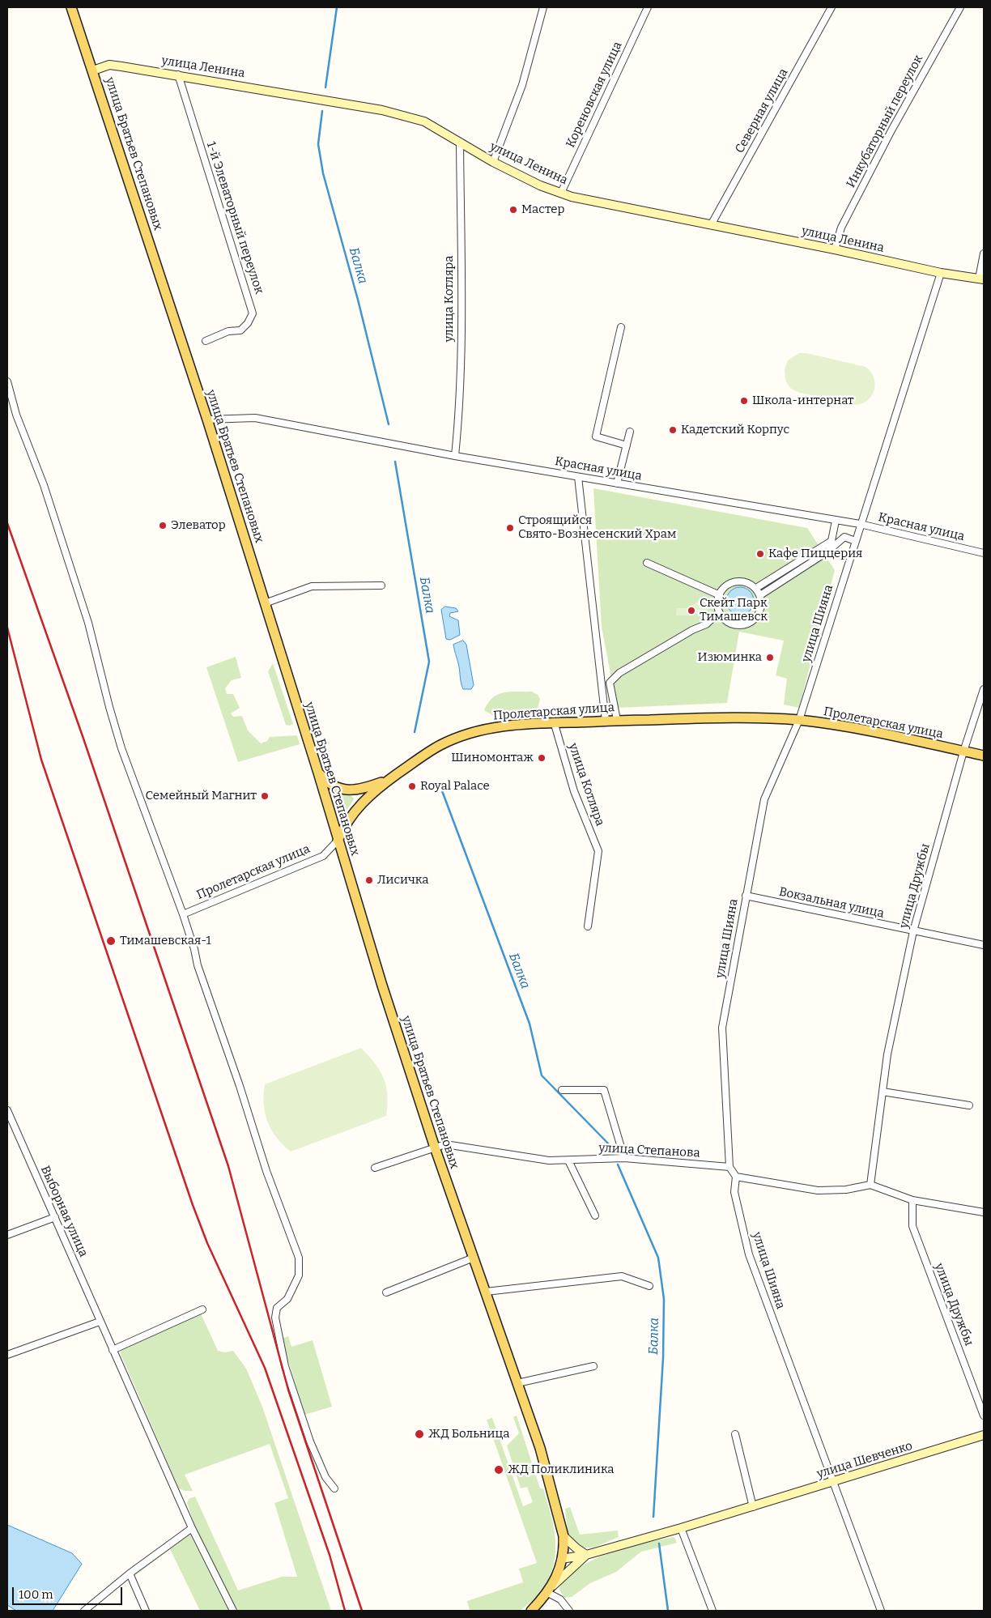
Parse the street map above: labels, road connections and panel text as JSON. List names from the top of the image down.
{
  "streets": {
    "main road": [
      "улица Ленина",
      "улица Братьев Степановых",
      "Пролетарская улица",
      "улица Шевченко"
    ],
    "street": [
      "Кореновская улица",
      "Северная улица",
      "Инкубаторный переулок",
      "1-й Элеваторный переулок",
      "улица Котляра",
      "Красная улица",
      "улица Шияна",
      "улица Дружбы",
      "Вокзальная улица",
      "улица Степанова",
      "Выборная улица"
    ]
  },
  "crossings": [
    ["улица Ленина", "Кореновская улица"],
    ["улица Ленина", "Северная улица"],
    ["улица Ленина", "Инкубаторный переулок"],
    ["улица Ленина", "улица Братьев Степановых"],
    ["улица Ленина", "1-й Элеваторный переулок"],
    ["улица Ленина", "улица Котляра"],
    ["улица Ленина", "улица Шияна"],
    ["улица Братьев Степановых", "Красная улица"],
    ["улица Братьев Степановых", "Пролетарская улица"],
    ["улица Братьев Степановых", "улица Степанова"],
    ["улица Братьев Степановых", "улица Шевченко"],
    ["улица Котляра", "Красная улица"],
    ["улица Котляра", "Пролетарская улица"],
    ["Красная улица", "улица Шияна"],
    ["улица Шияна", "Пролетарская улица"],
    ["улица Шияна", "Вокзальная улица"],
    ["улица Шияна", "улица Степанова"],
    ["улица Шияна", "улица Шевченко"],
    ["Пролетарская улица", "улица Дружбы"],
    ["улица Дружбы", "Вокзальная улица"]
  ],
  "water": ["Балка"],
  "places": [
    "Мастер",
    "Школа-интернат",
    "Кадетский Корпус",
    "Элеватор",
    "Строящийся Свято-Вознесенский Храм",
    "Кафе Пиццерия",
    "Скейт Парк Тимашевск",
    "Изюминка",
    "Шиномонтаж",
    "Royal Palace",
    "Семейный Магнит",
    "Лисичка",
    "Тимашевская-1",
    "ЖД Больница",
    "ЖД Поликлиника"
  ],
  "scale_bar": "100 m"
}
